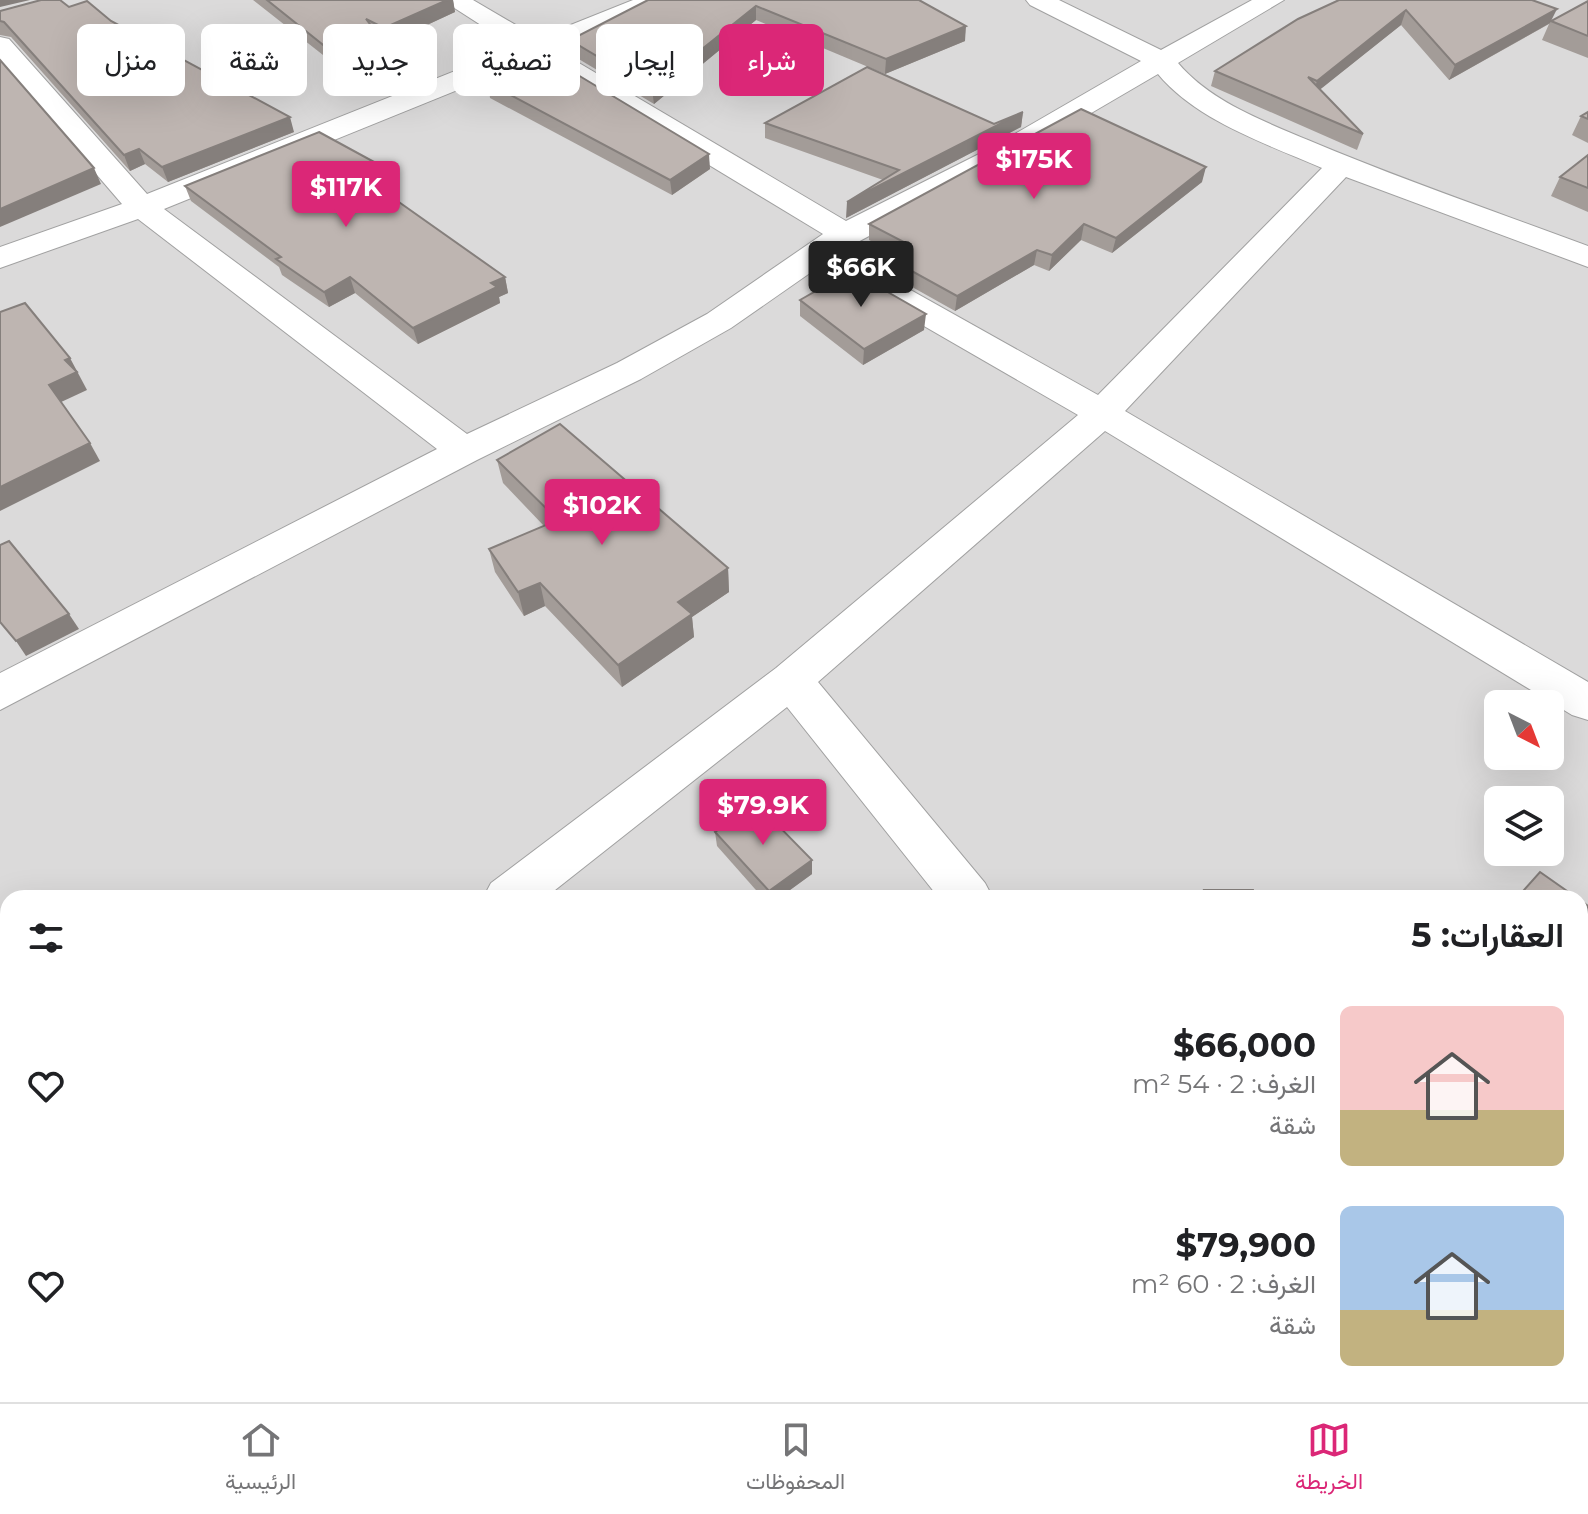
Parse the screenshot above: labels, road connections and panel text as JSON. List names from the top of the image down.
{
  "north": "bottom right",
  "page": {
    "chip": [
      "شراء",
      "إيجار",
      "تصفية",
      "جديد",
      "شقة",
      "منزل"
    ],
    "price": [
      "$175K",
      "$117K",
      "$66K",
      "$102K",
      "$79.9K"
    ],
    "heading": "العقارات: 5",
    "list": [
      {
        "name": "$66,000",
        "note": "الغرف: 2 · 54 m² · شقة"
      },
      {
        "name": "$79,900",
        "note": "الغرف: 2 · 60 m² · شقة"
      }
    ],
    "tabs": ["الخريطة", "المحفوظات", "الرئيسية"]
  }
}
